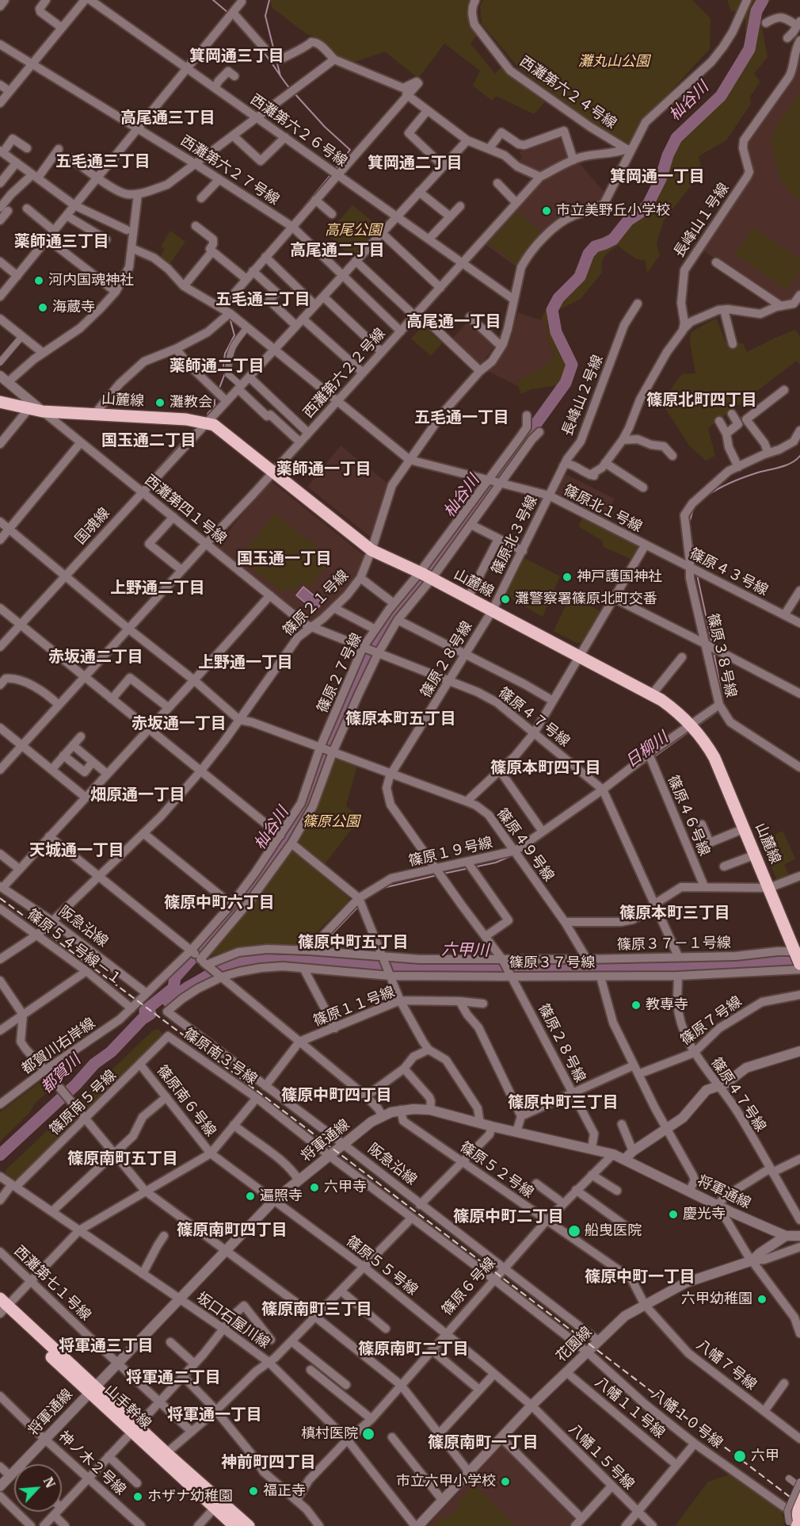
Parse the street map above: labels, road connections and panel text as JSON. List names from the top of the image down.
{
  "streets": {
    "main road": ["山麓線", "山手幹線"],
    "street": [
      "西灘第六２４号線",
      "西灘第六２６号線",
      "西灘第六２７号線",
      "長峰山１号線",
      "西灘第六２２号線",
      "長峰山２号線",
      "篠原北１号線",
      "西灘第四１号線",
      "国魂線",
      "篠原北３号線",
      "篠原４３号線",
      "篠原２１号線",
      "篠原３８号線",
      "篠原２８号線",
      "篠原２７号線",
      "篠原４７号線",
      "篠原４６号線",
      "篠原４９号線",
      "篠原１９号線",
      "阪急沿線",
      "篠原３７－１号線",
      "篠原５４号線－１",
      "篠原３７号線",
      "篠原１１号線",
      "篠原７号線",
      "都賀川右岸線",
      "篠原南３号線",
      "篠原南６号線",
      "篠原南５号線",
      "将軍通線",
      "篠原５２号線",
      "篠原５５号線",
      "西灘第七１号線",
      "篠原６号線",
      "坂口石屋川線",
      "花園線",
      "八幡７号線",
      "八幡１１号線",
      "八幡１０号線",
      "八幡１５号線",
      "神ノ木２号線"
    ]
  },
  "crossings": [
    ["西灘第六２６号線", "西灘第六２２号線"],
    ["西灘第六２６号線", "国魂線"],
    ["西灘第六２７号線", "西灘第六２２号線"],
    ["西灘第六２７号線", "国魂線"],
    ["西灘第六２２号線", "山麓線"],
    ["西灘第六２２号線", "西灘第四１号線"],
    ["長峰山２号線", "篠原北１号線"],
    ["長峰山２号線", "篠原北３号線"],
    ["山麓線", "西灘第四１号線"],
    ["山麓線", "国魂線"],
    ["山麓線", "篠原北３号線"],
    ["山麓線", "篠原２１号線"],
    ["山麓線", "篠原２８号線"],
    ["山麓線", "篠原２７号線"],
    ["山麓線", "篠原１９号線"],
    ["山麓線", "篠原３７－１号線"],
    ["篠原北１号線", "篠原北３号線"],
    ["篠原北１号線", "篠原４３号線"],
    ["篠原北１号線", "篠原２７号線"],
    ["西灘第四１号線", "国魂線"],
    ["西灘第四１号線", "篠原２１号線"],
    ["篠原北３号線", "篠原２８号線"],
    ["篠原４３号線", "篠原３８号線"],
    ["篠原２１号線", "阪急沿線"],
    ["篠原２１号線", "篠原５４号線－１"],
    ["篠原３８号線", "篠原１９号線"],
    ["篠原２８号線", "篠原４７号線"],
    ["篠原２８号線", "篠原４９号線"],
    ["篠原２８号線", "篠原１９号線"],
    ["篠原２８号線", "篠原３７－１号線"],
    ["篠原２８号線", "篠原３７号線"],
    ["篠原２８号線", "将軍通線"],
    ["篠原２７号線", "篠原４７号線"],
    ["篠原２７号線", "篠原４９号線"],
    ["篠原４７号線", "篠原１９号線"],
    ["篠原４７号線", "篠原３７－１号線"],
    ["篠原４７号線", "篠原３７号線"],
    ["篠原４７号線", "篠原７号線"],
    ["篠原４６号線", "篠原１９号線"],
    ["篠原４９号線", "篠原１９号線"],
    ["篠原４９号線", "篠原３７－１号線"],
    ["篠原１９号線", "篠原３７－１号線"],
    ["阪急沿線", "将軍通線"],
    ["阪急沿線", "篠原６号線"],
    ["阪急沿線", "花園線"],
    ["篠原５４号線－１", "都賀川右岸線"],
    ["篠原南３号線", "篠原南５号線"],
    ["篠原南３号線", "将軍通線"],
    ["篠原南３号線", "八幡１０号線"],
    ["篠原南６号線", "篠原南５号線"],
    ["篠原南６号線", "篠原５５号線"],
    ["篠原南５号線", "坂口石屋川線"],
    ["将軍通線", "篠原５２号線"],
    ["将軍通線", "篠原５５号線"],
    ["将軍通線", "西灘第七１号線"],
    ["将軍通線", "篠原６号線"],
    ["将軍通線", "坂口石屋川線"],
    ["将軍通線", "花園線"],
    ["将軍通線", "山手幹線"],
    ["将軍通線", "神ノ木２号線"],
    ["篠原５２号線", "篠原６号線"],
    ["篠原５２号線", "花園線"],
    ["篠原５２号線", "八幡７号線"],
    ["篠原５５号線", "篠原６号線"],
    ["篠原５５号線", "花園線"],
    ["篠原５５号線", "八幡１５号線"],
    ["篠原６号線", "坂口石屋川線"],
    ["篠原６号線", "八幡１０号線"],
    ["花園線", "八幡７号線"],
    ["花園線", "八幡１１号線"],
    ["花園線", "八幡１０号線"],
    ["花園線", "八幡１５号線"]
  ],
  "districts": [
    "箕岡通三丁目",
    "高尾通三丁目",
    "五毛通三丁目",
    "箕岡通二丁目",
    "箕岡通一丁目",
    "薬師通三丁目",
    "高尾通二丁目",
    "五毛通二丁目",
    "高尾通一丁目",
    "薬師通二丁目",
    "篠原北町四丁目",
    "五毛通一丁目",
    "国玉通二丁目",
    "薬師通一丁目",
    "国玉通一丁目",
    "上野通二丁目",
    "赤坂通二丁目",
    "上野通一丁目",
    "篠原本町五丁目",
    "赤坂通一丁目",
    "篠原本町四丁目",
    "畑原通一丁目",
    "天城通一丁目",
    "篠原中町六丁目",
    "篠原本町三丁目",
    "篠原中町五丁目",
    "篠原中町四丁目",
    "篠原中町三丁目",
    "篠原南町五丁目",
    "篠原中町二丁目",
    "篠原南町四丁目",
    "篠原中町一丁目",
    "篠原南町三丁目",
    "将軍通三丁目",
    "篠原南町二丁目",
    "将軍通二丁目",
    "将軍通一丁目",
    "篠原南町一丁目",
    "神前町四丁目"
  ],
  "water": [
    "杣谷川",
    "日柳川",
    "六甲川",
    "都賀川"
  ],
  "parks": ["灘丸山公園", "高尾公園", "篠原公園"],
  "places": [
    "市立美野丘小学校",
    "河内国魂神社",
    "海蔵寺",
    "灘教会",
    "神戸護国神社",
    "灘警察署篠原北町交番",
    "教専寺",
    "六甲寺",
    "遍照寺",
    "慶光寺",
    "船曳医院",
    "六甲幼稚園",
    "槙村医院",
    "六甲",
    "市立六甲小学校",
    "福正寺",
    "ホザナ幼稚園"
  ],
  "north": "top right"
}
